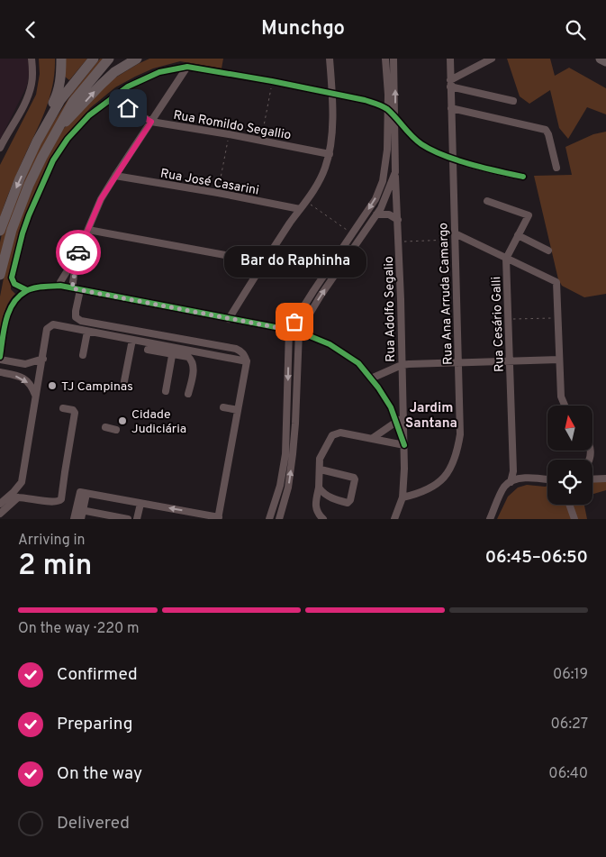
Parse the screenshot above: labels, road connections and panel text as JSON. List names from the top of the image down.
{
  "streets": {
    "street": [
      "Rua Romildo Segallio",
      "Rua José Casarini",
      "Rua Ana Arruda Camargo",
      "Rua Adolfo Segalio",
      "Rua Cesário Galli"
    ]
  },
  "crossings": [
    ["Rua Ana Arruda Camargo", "Rua Adolfo Segalio"]
  ],
  "districts": ["Jardim Santana"],
  "places": ["Bar do Raphinha", "TJ Campinas", "Cidade Judiciária"],
  "north": "top",
  "page": {
    "header": "Munchgo",
    "bubble": "Bar do Raphinha",
    "heading": ["2 min", "Arriving in", "06:45–06:50"],
    "bar": "On the way · 220 m",
    "list": [
      ["Confirmed", "06:19"],
      ["Preparing", "06:27"],
      ["On the way", "06:40"],
      "Delivered"
    ]
  }
}
